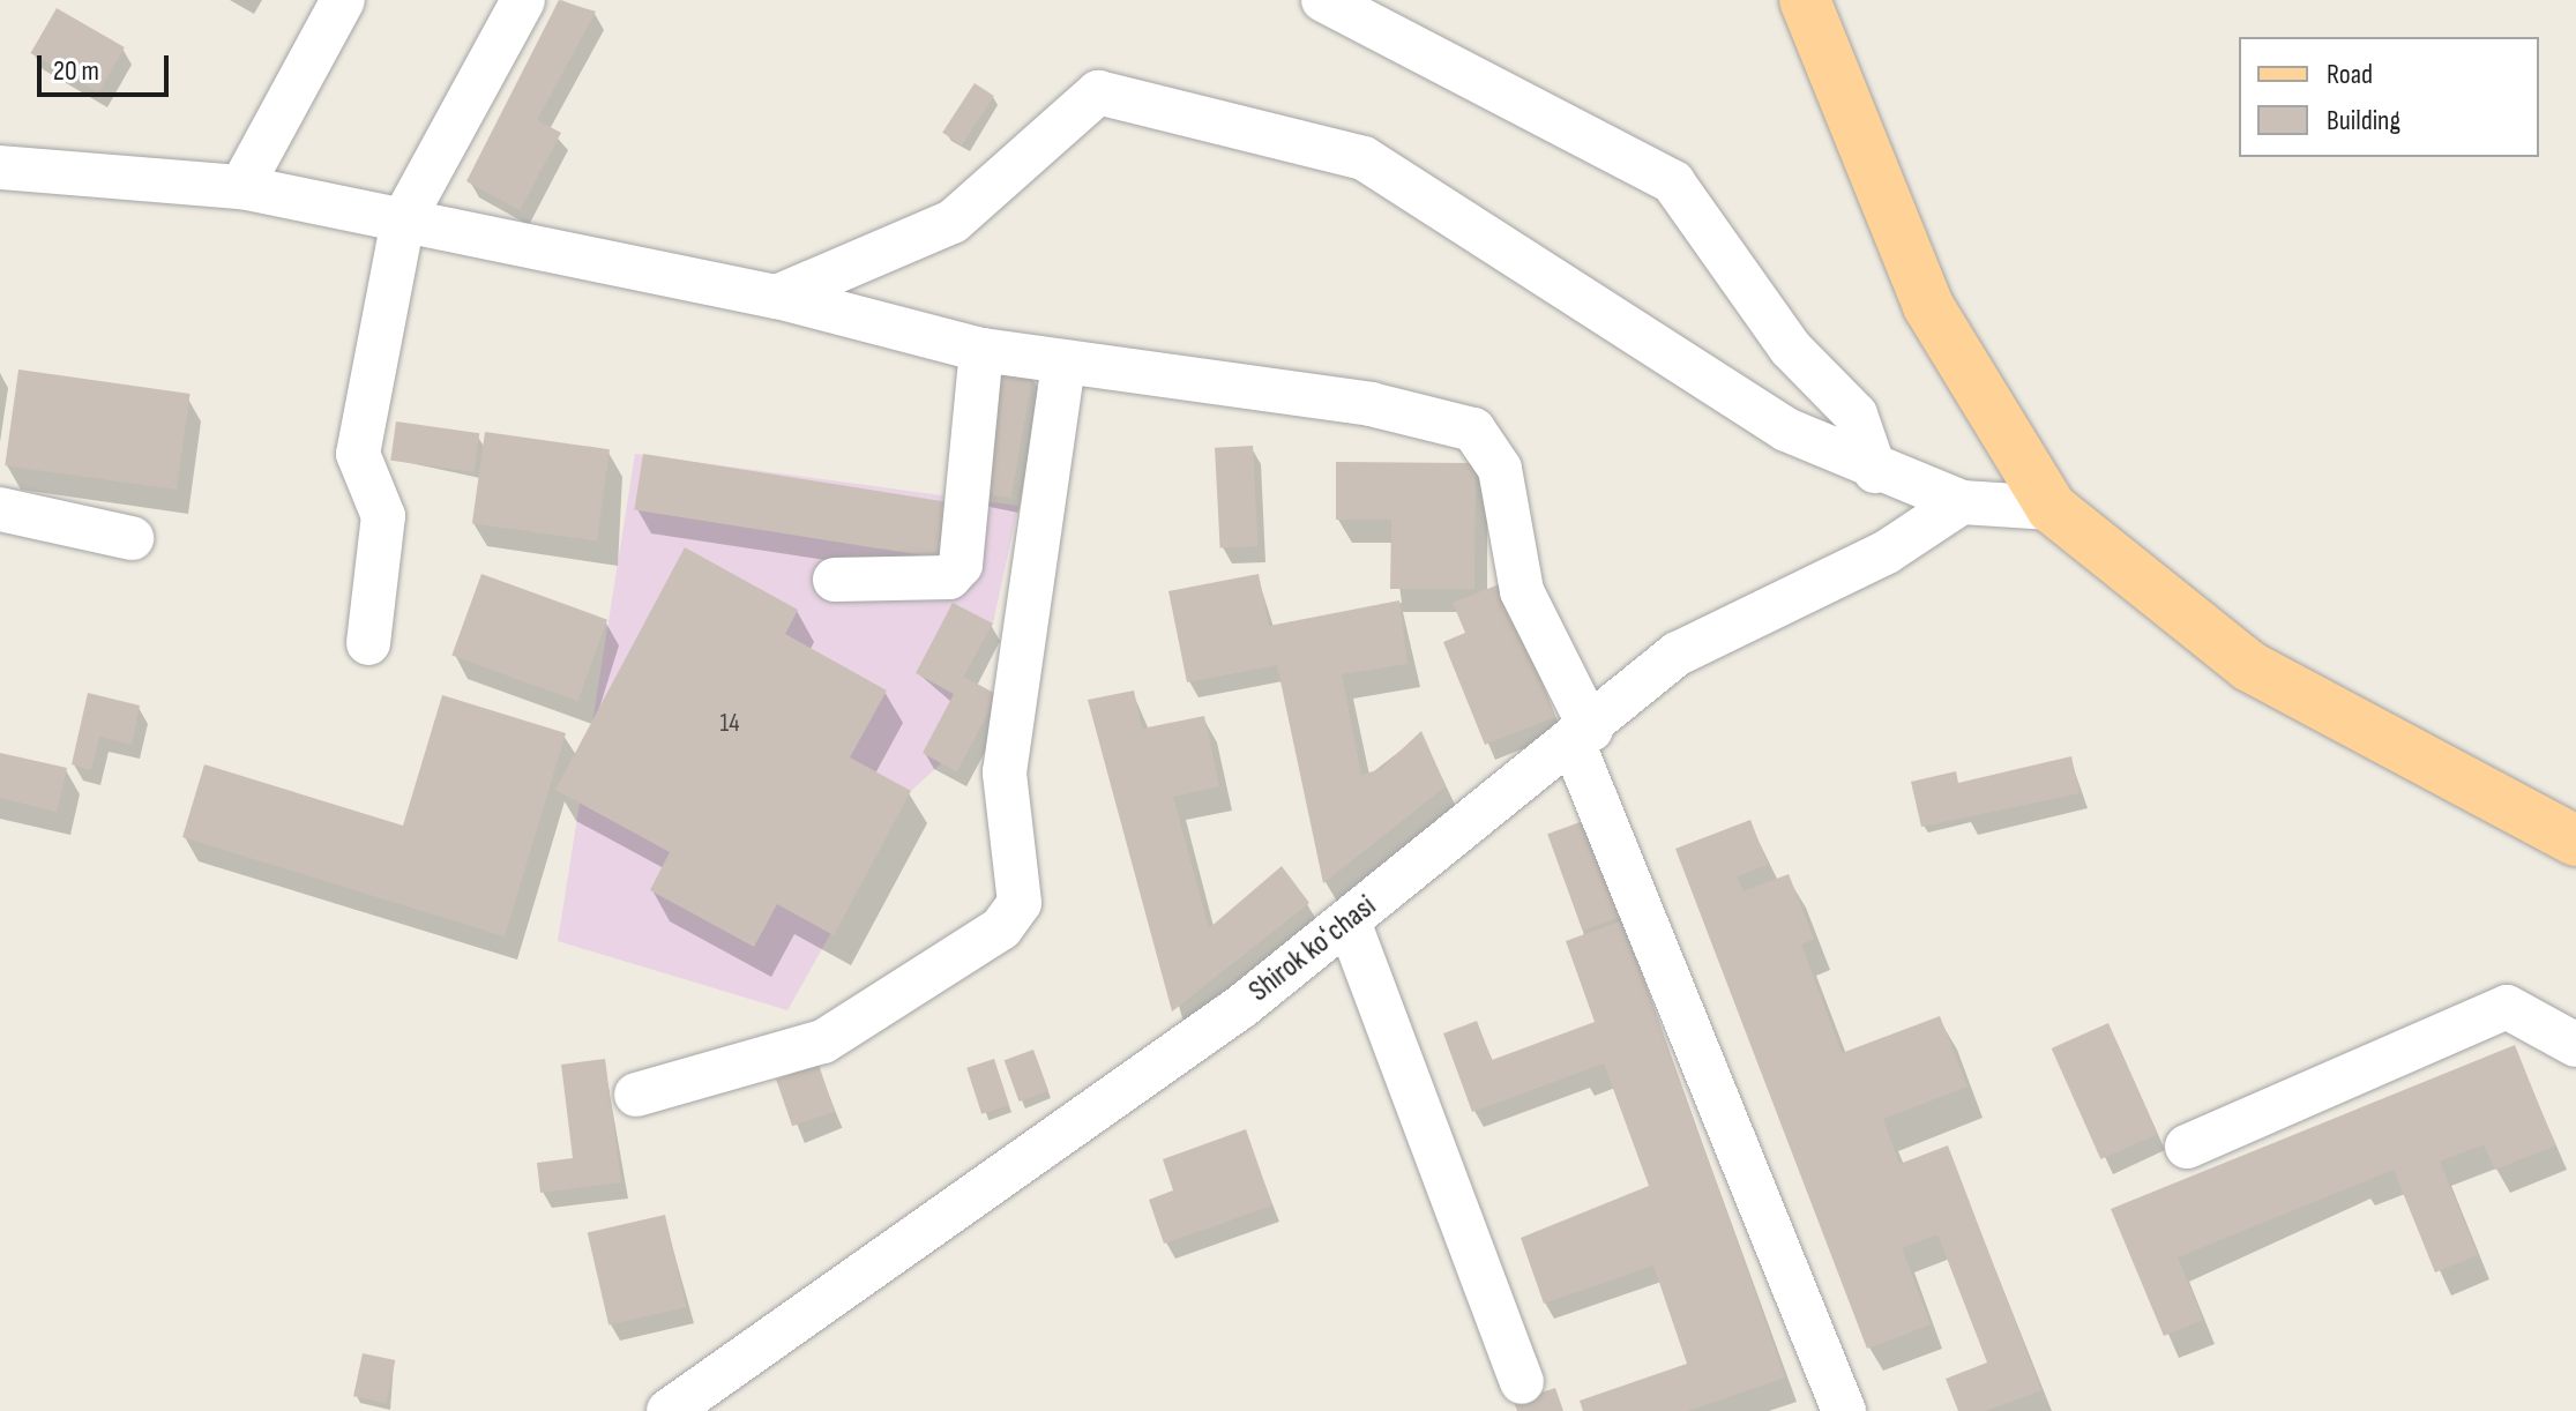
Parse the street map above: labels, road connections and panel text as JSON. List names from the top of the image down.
{
  "streets": {
    "street": ["Shirok koʻchasi"]
  },
  "house_numbers": ["14"],
  "legend": ["Road", "Building"],
  "scale_bar": "20 m"
}
